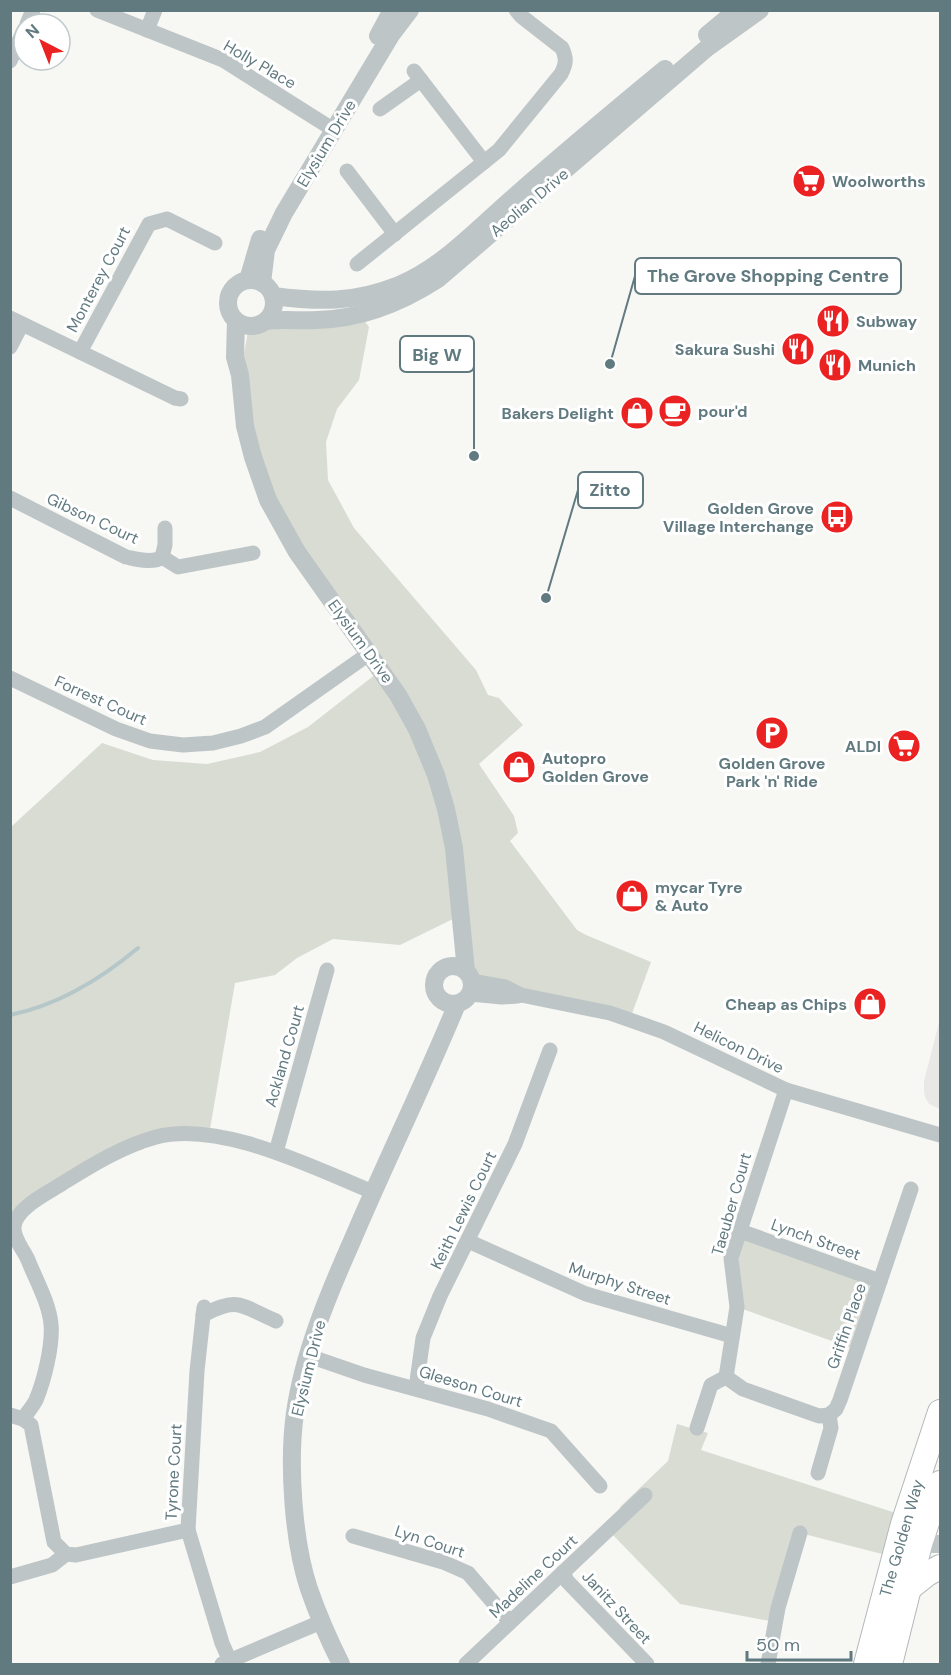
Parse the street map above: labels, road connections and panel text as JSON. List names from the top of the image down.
{
  "streets": {
    "main road": ["The Golden Way"],
    "street": [
      "Holly Place",
      "Elysium Drive",
      "Aeolian Drive",
      "Monterey Court",
      "Gibson Court",
      "Forrest Court",
      "Helicon Drive",
      "Ackland Court",
      "Taeuber Court",
      "Keith Lewis Court",
      "Lynch Street",
      "Murphy Street",
      "Griffin Place",
      "Gleeson Court",
      "Tyrone Court",
      "Lyn Court",
      "Madeline Court",
      "Janitz Street"
    ]
  },
  "crossings": [
    ["Holly Place", "Elysium Drive"],
    ["Elysium Drive", "Aeolian Drive"],
    ["Elysium Drive", "Forrest Court"],
    ["Elysium Drive", "Helicon Drive"],
    ["Elysium Drive", "Gleeson Court"],
    ["Helicon Drive", "Taeuber Court"],
    ["Taeuber Court", "Lynch Street"],
    ["Taeuber Court", "Murphy Street"],
    ["Keith Lewis Court", "Murphy Street"],
    ["Keith Lewis Court", "Gleeson Court"],
    ["Lynch Street", "Griffin Place"],
    ["Lyn Court", "Madeline Court"],
    ["Madeline Court", "Janitz Street"]
  ],
  "places": {
    "supermarket": ["Woolworths", "ALDI"],
    "restaurant": ["Subway", "Sakura Sushi", "Munich"],
    "other": ["The Grove Shopping Centre", "Big W", "Zitto"],
    "cafe": ["pour'd"],
    "shop": [
      "Bakers Delight",
      "Autopro Golden Grove",
      "mycar Tyre & Auto",
      "Cheap as Chips"
    ],
    "bus stop": ["Golden Grove Village Interchange"],
    "parking": ["Golden Grove Park 'n' Ride"]
  },
  "scale_bar": "50 m",
  "north": "top left"
}
